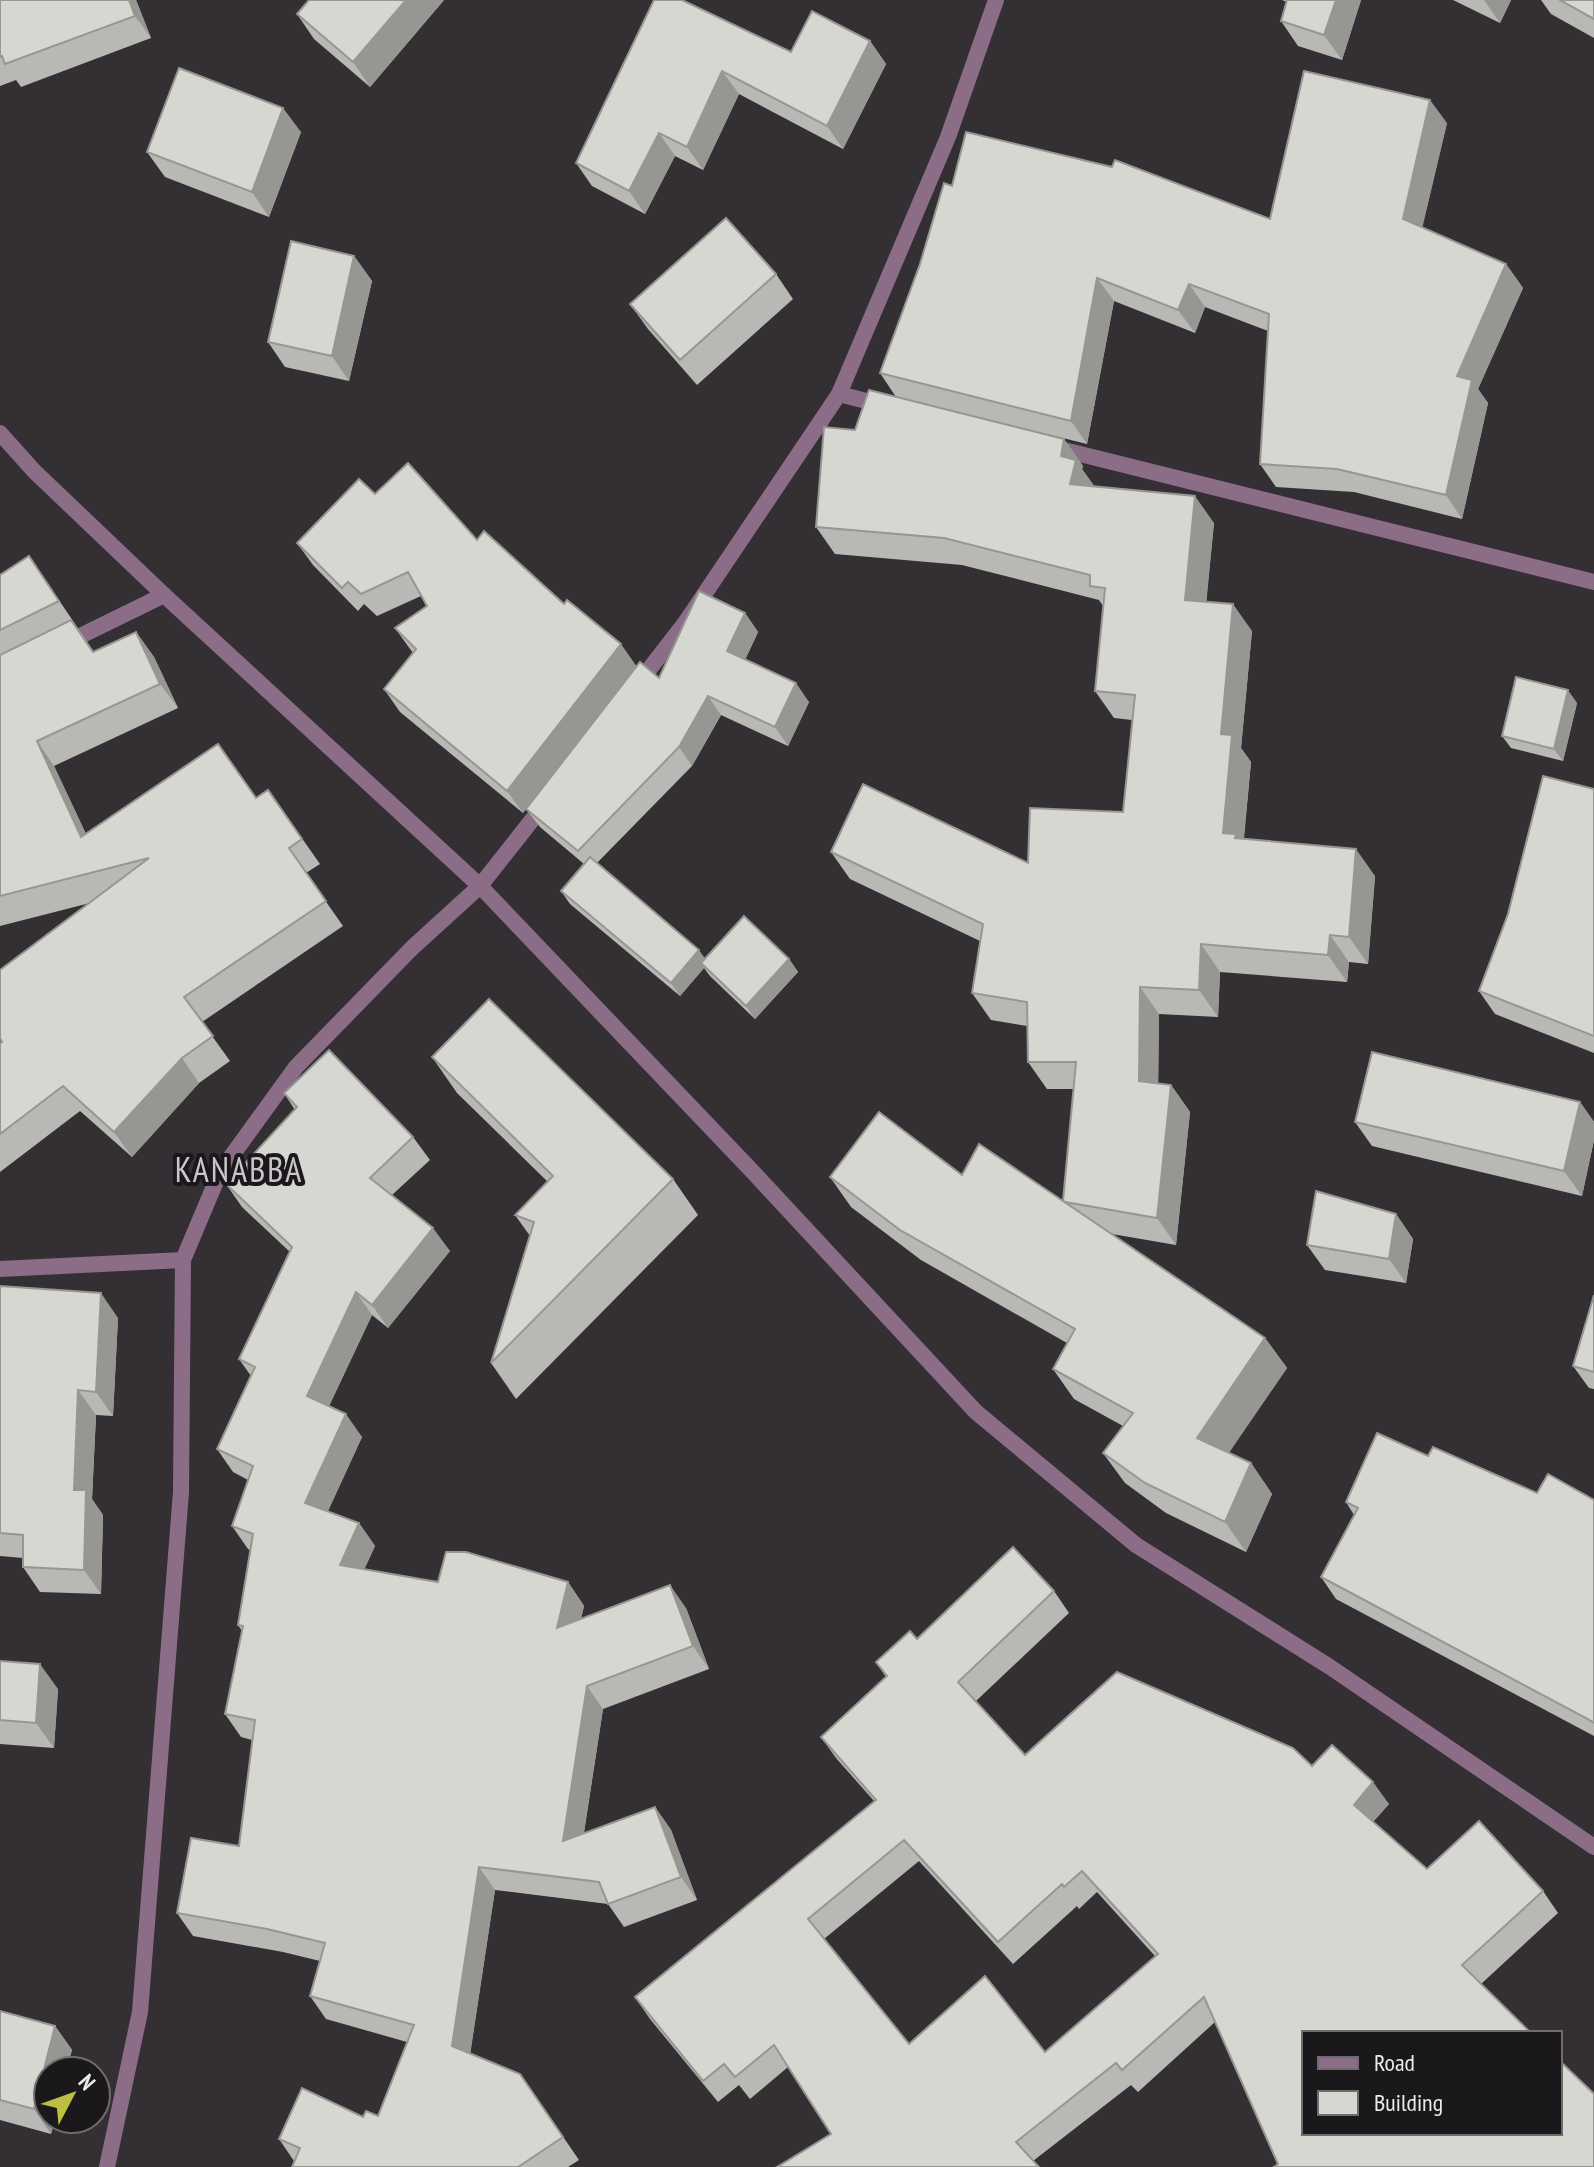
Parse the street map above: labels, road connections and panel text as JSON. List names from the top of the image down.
{
  "districts": ["KANABBA"],
  "legend": ["Road", "Building"],
  "north": "top right"
}
